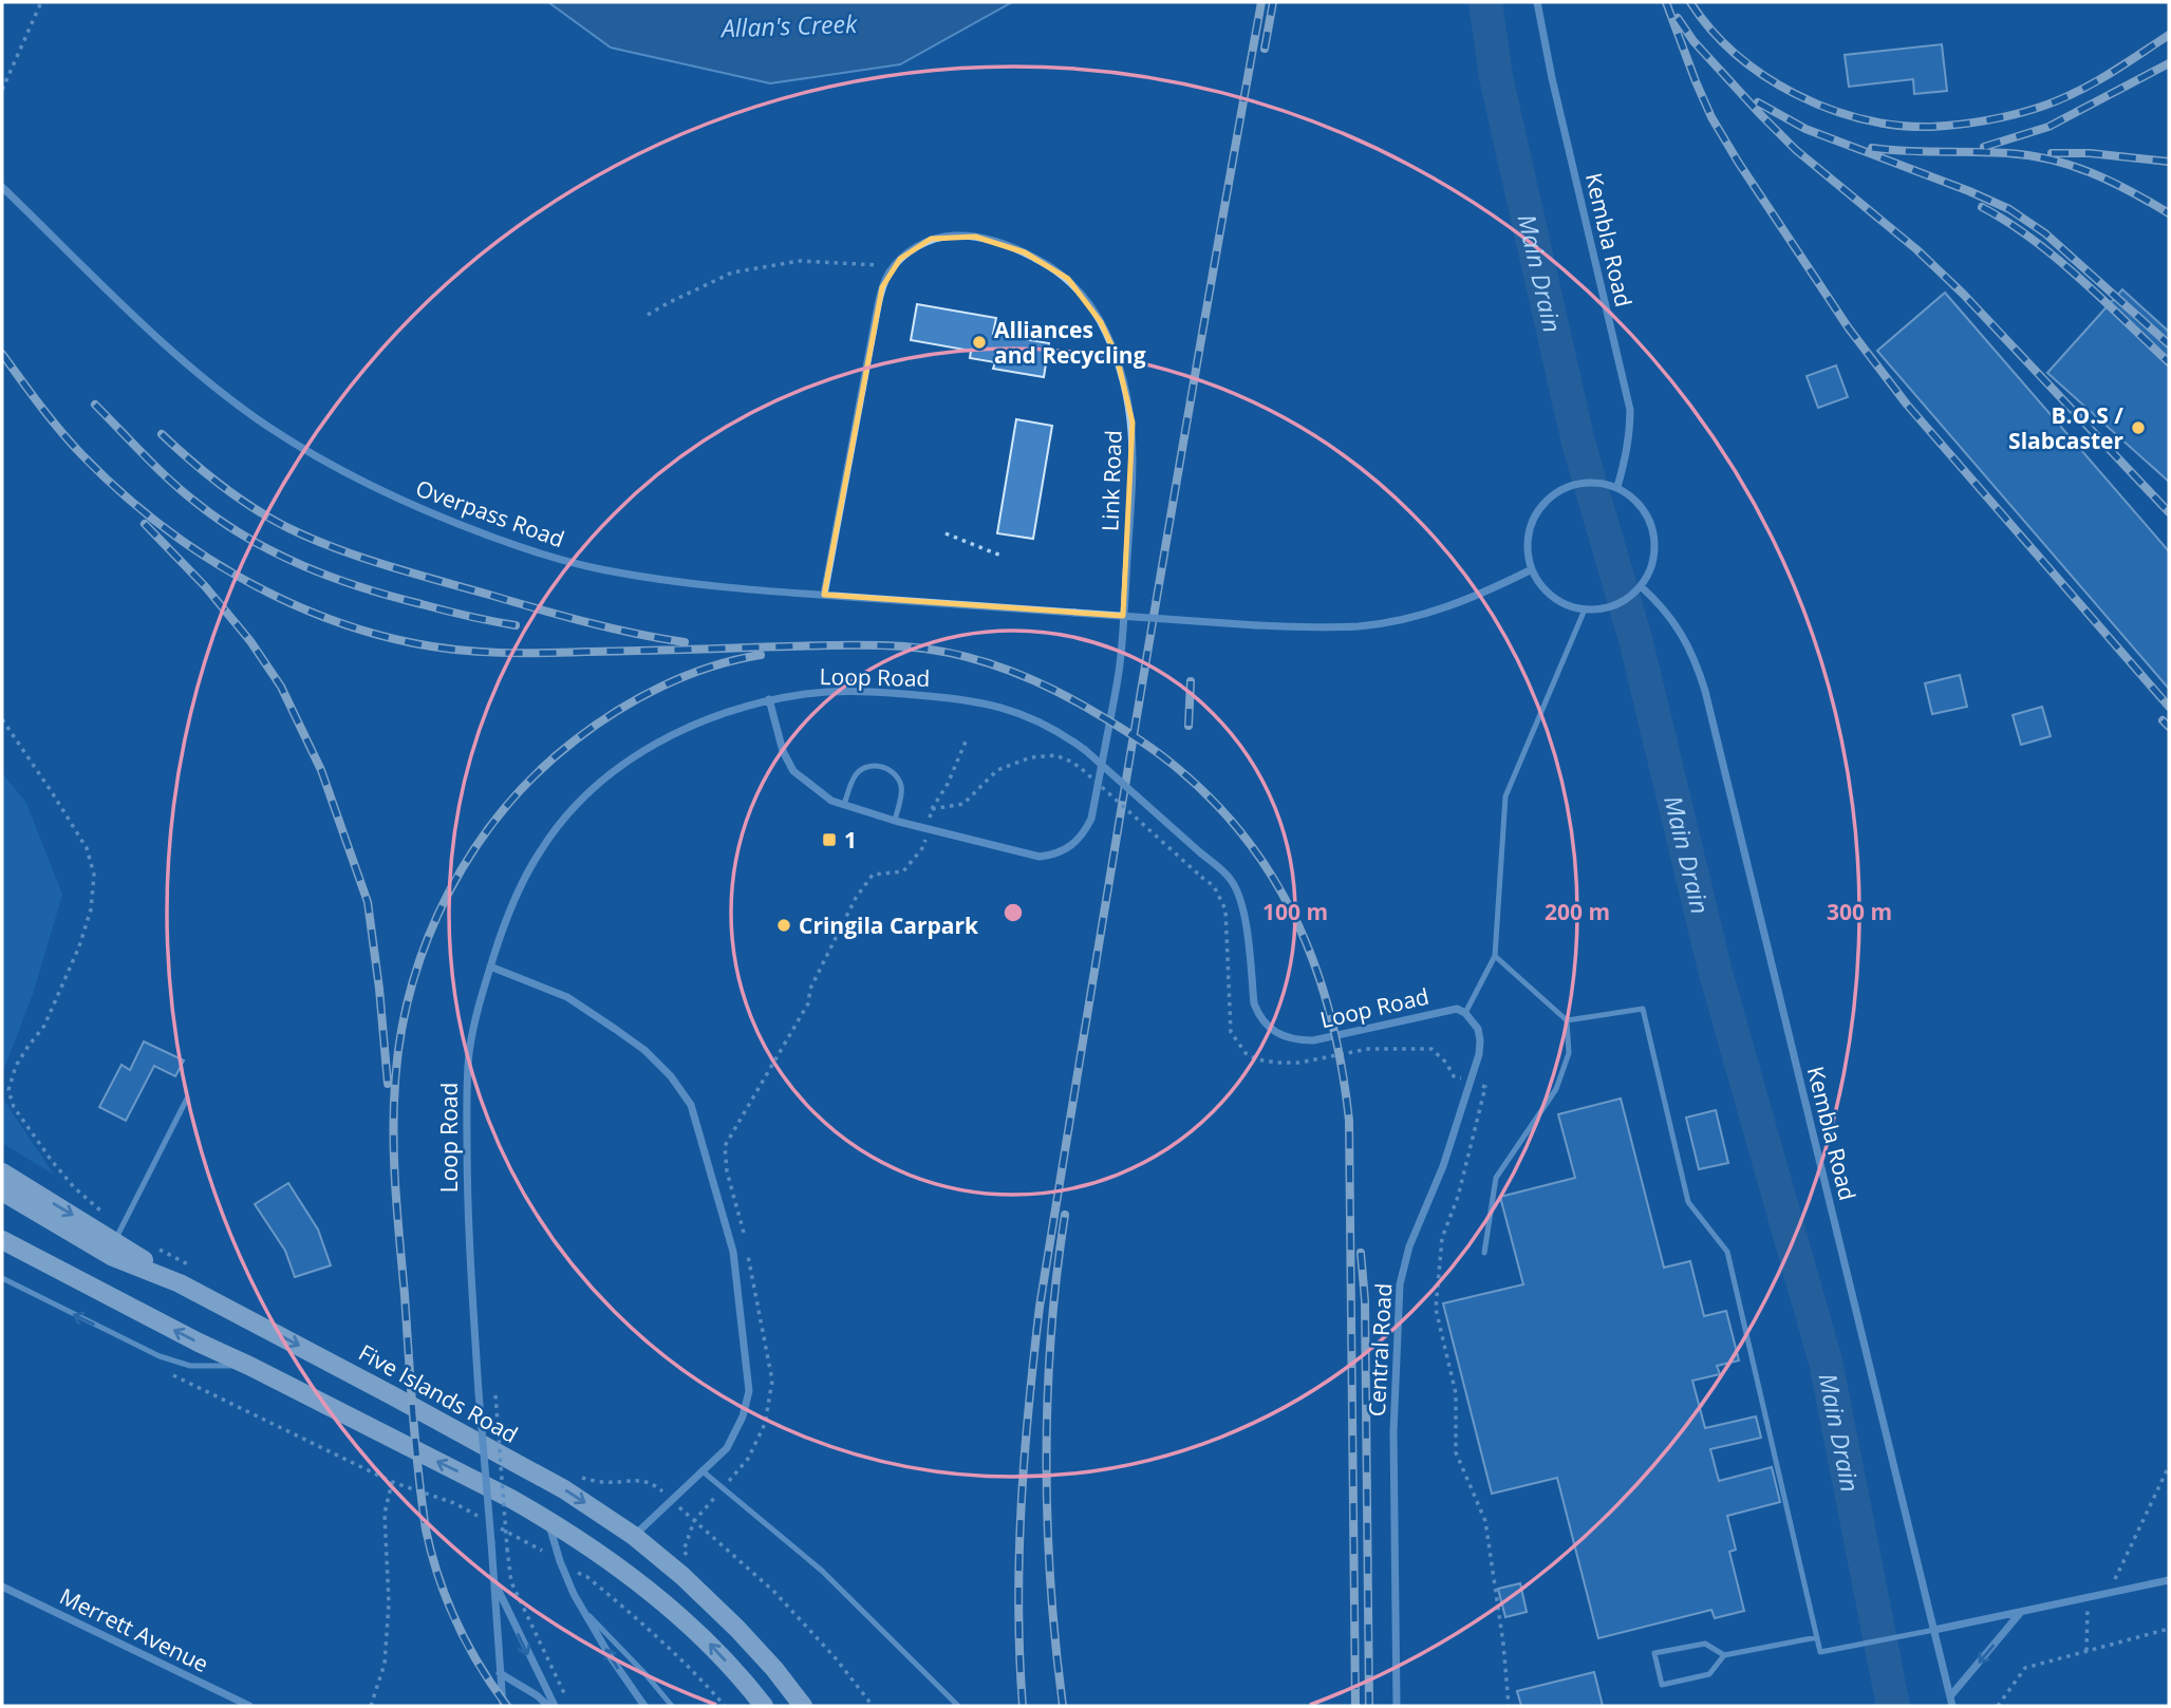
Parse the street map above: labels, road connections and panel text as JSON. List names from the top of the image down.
{
  "streets": {
    "main road": ["Five Islands Road"],
    "street": [
      "Kembla Road",
      "Link Road",
      "Overpass Road",
      "Loop Road",
      "Central Road",
      "Merrett Avenue"
    ]
  },
  "crossings": [
    ["Kembla Road", "Overpass Road"],
    ["Link Road", "Overpass Road"],
    ["Link Road", "Loop Road"],
    ["Loop Road", "Central Road"]
  ],
  "water": ["Allan's Creek", "Main Drain"],
  "places": {
    "other": ["Alliances and Recycling", "B.O.S / Slabcaster", "Cringila Carpark"],
    "transit": ["1"]
  },
  "rings": ["100 m", "200 m", "300 m"]
}
